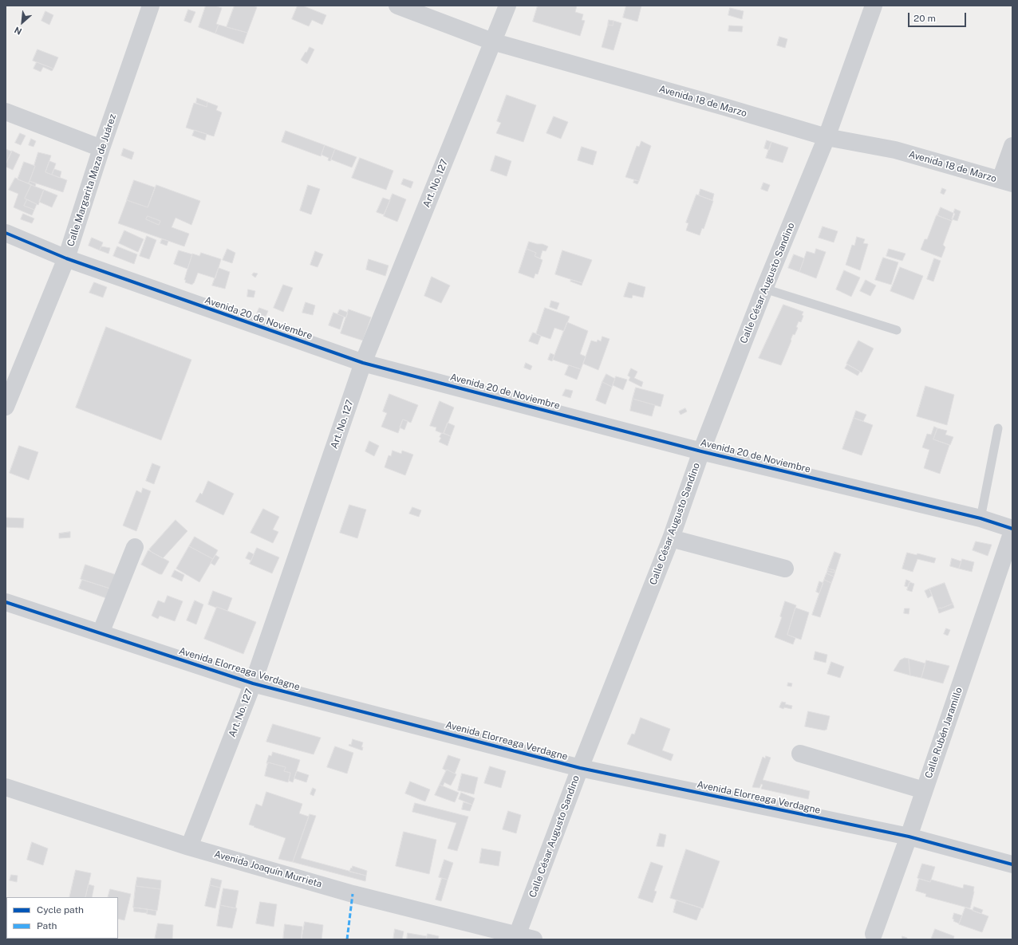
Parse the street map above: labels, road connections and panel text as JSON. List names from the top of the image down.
{
  "streets": {
    "street": [
      "Avenida 18 de Marzo",
      "Calle Margarita Maza de Juárez",
      "Art. No. 127",
      "Calle César Augusto Sandino",
      "Avenida 20 de Noviembre",
      "Avenida Elorreaga Verdagne",
      "Calle Rubén Jaramillo",
      "Avenida Joaquín Murrieta"
    ]
  },
  "crossings": [
    ["Avenida 18 de Marzo", "Art. No. 127"],
    ["Avenida 18 de Marzo", "Calle César Augusto Sandino"],
    ["Calle Margarita Maza de Juárez", "Avenida 20 de Noviembre"],
    ["Art. No. 127", "Avenida 20 de Noviembre"],
    ["Art. No. 127", "Avenida Elorreaga Verdagne"],
    ["Art. No. 127", "Avenida Joaquín Murrieta"],
    ["Calle César Augusto Sandino", "Avenida 20 de Noviembre"],
    ["Calle César Augusto Sandino", "Avenida Elorreaga Verdagne"],
    ["Calle César Augusto Sandino", "Avenida Joaquín Murrieta"],
    ["Avenida Elorreaga Verdagne", "Calle Rubén Jaramillo"]
  ],
  "legend": ["Cycle path", "Path"],
  "scale_bar": "20 m",
  "north": "bottom left"
}
